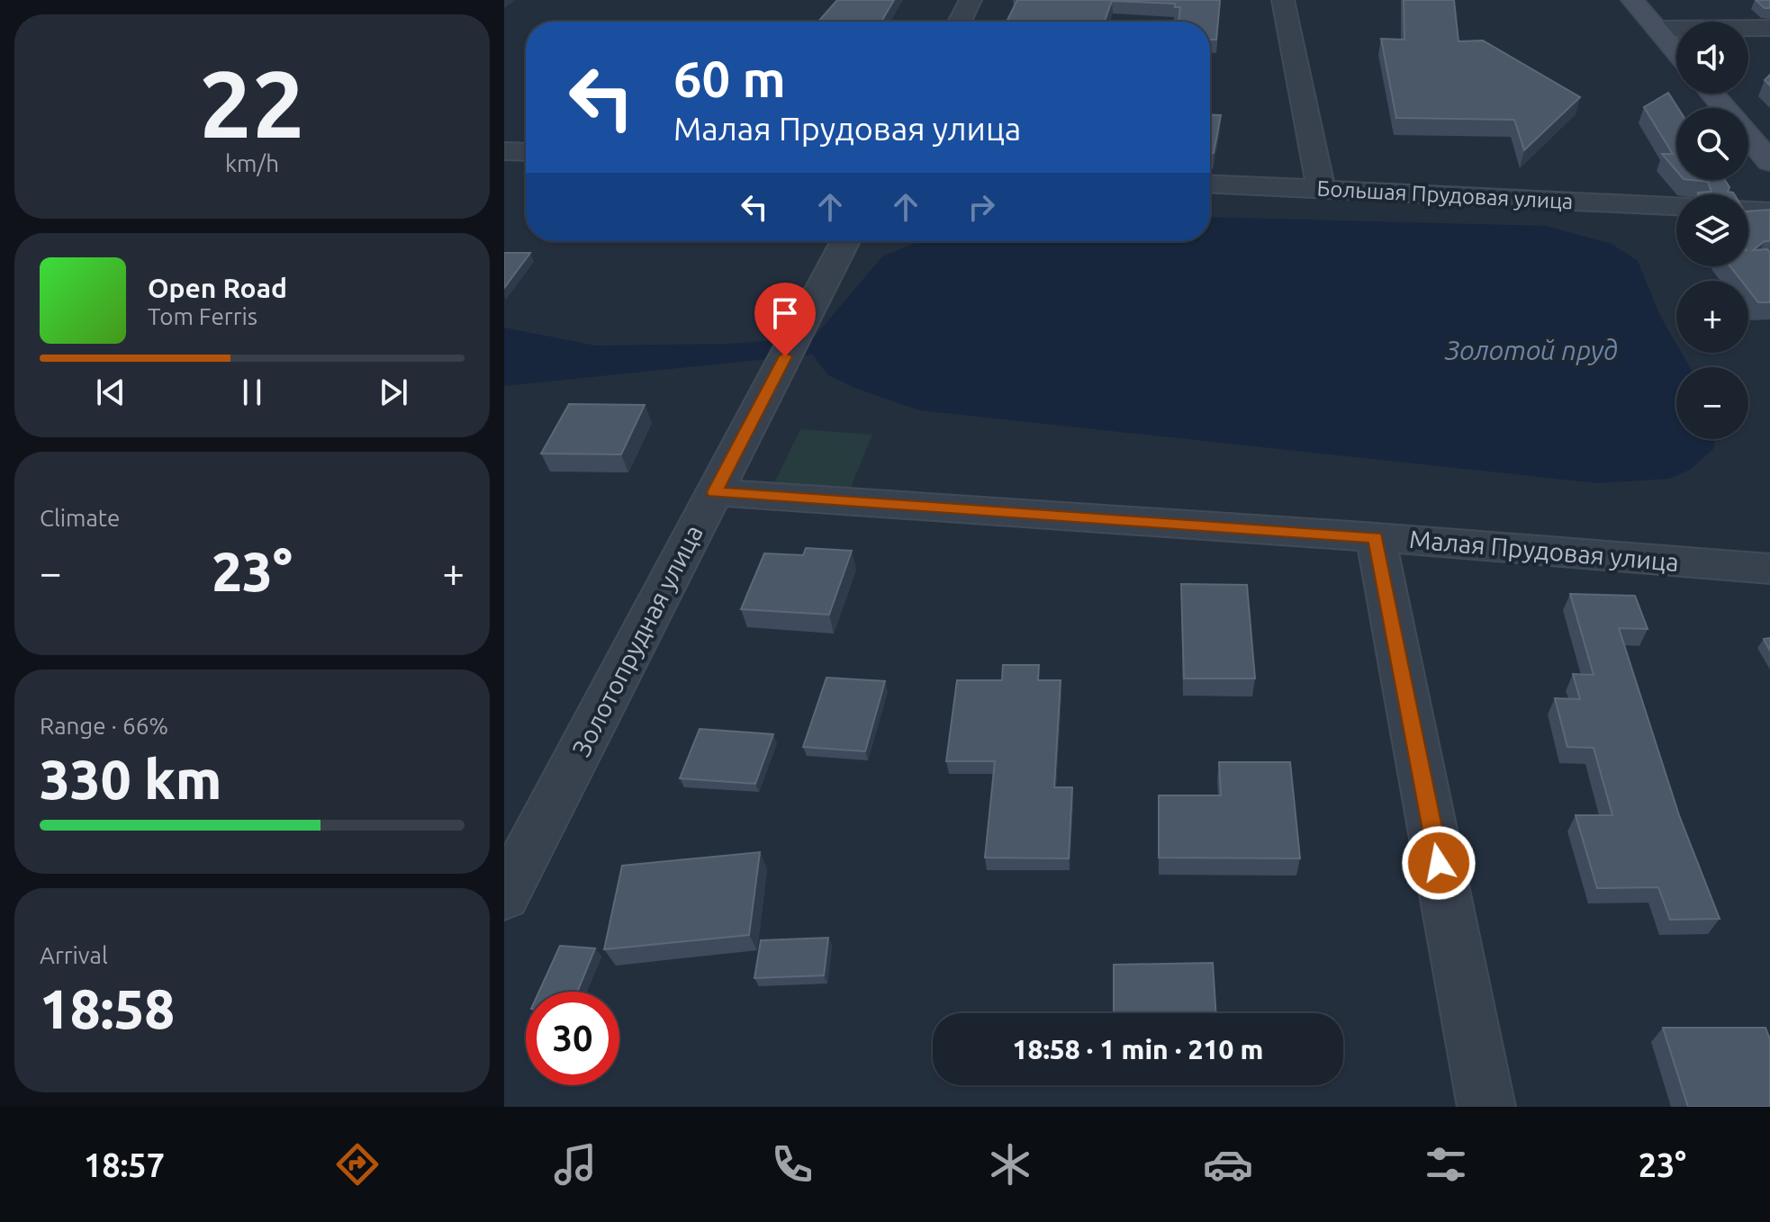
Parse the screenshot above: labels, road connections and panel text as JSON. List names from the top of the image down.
{
  "streets": {
    "street": ["Большая Прудовая улица", "Малая Прудовая улица", "Золотопрудная улица"]
  },
  "crossings": [
    ["Малая Прудовая улица", "Золотопрудная улица"]
  ],
  "water": ["Золотой пруд"],
  "page": {
    "tile": [
      ["22", "km/h"],
      "Climate",
      ["Range · 66%", "330 km"],
      ["Arrival", "18:58"]
    ],
    "map_buttons": ["+", "−"],
    "turn": ["60 m", "Малая Прудовая улица"],
    "song": ["Open Road", "Tom Ferris"],
    "heat": ["−", "23°", "+"],
    "limit": "30",
    "trip": "18:58 · 1 min · 210 m",
    "tabs": ["18:57", "23°"]
  }
}
